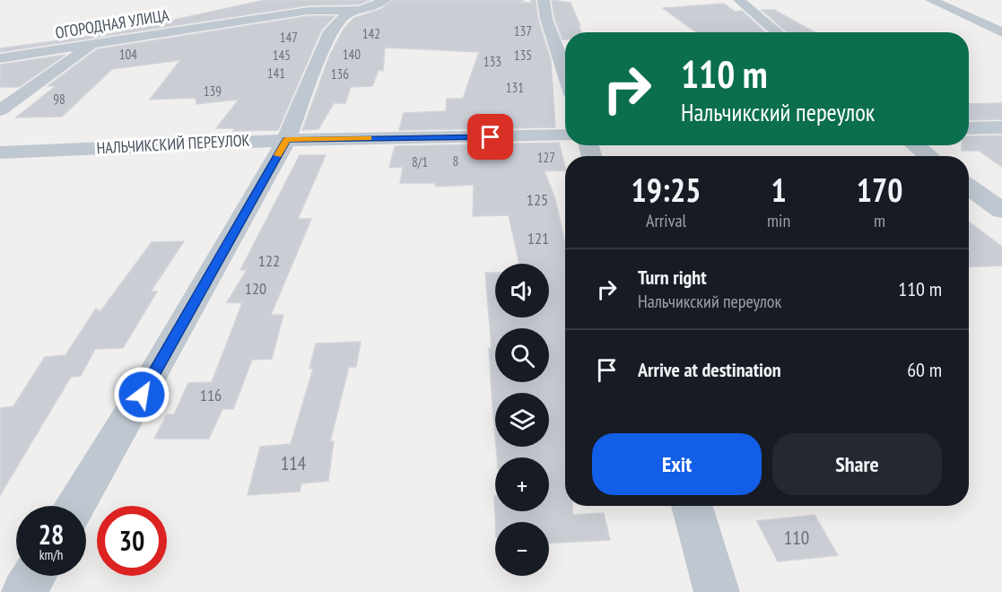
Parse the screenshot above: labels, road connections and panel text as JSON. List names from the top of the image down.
{
  "streets": {
    "street": ["ОГОРОДНАЯ УЛИЦА", "НАЛЬЧИКСКИЙ ПЕРЕУЛОК"]
  },
  "house_numbers": [
    "137",
    "142",
    "147",
    "104",
    "140",
    "145",
    "135",
    "133",
    "141",
    "136",
    "131",
    "139",
    "98",
    "127",
    "8",
    "8/1",
    "125",
    "121",
    "122",
    "120",
    "116",
    "114",
    "110"
  ],
  "page": {
    "turn": ["110 m", "Нальчикский переулок"],
    "eta": [
      "19:25",
      "Arrival",
      "1",
      "min",
      "170",
      "m"
    ],
    "list": [
      {
        "name": "Turn right",
        "note": "Нальчикский переулок",
        "value": "110 m"
      },
      {
        "name": "Arrive at destination",
        "value": "60 m"
      }
    ],
    "map_buttons": ["+", "−"],
    "buttons": ["Exit", "Share"],
    "speed": "28 km/h",
    "limit": "30"
  }
}
